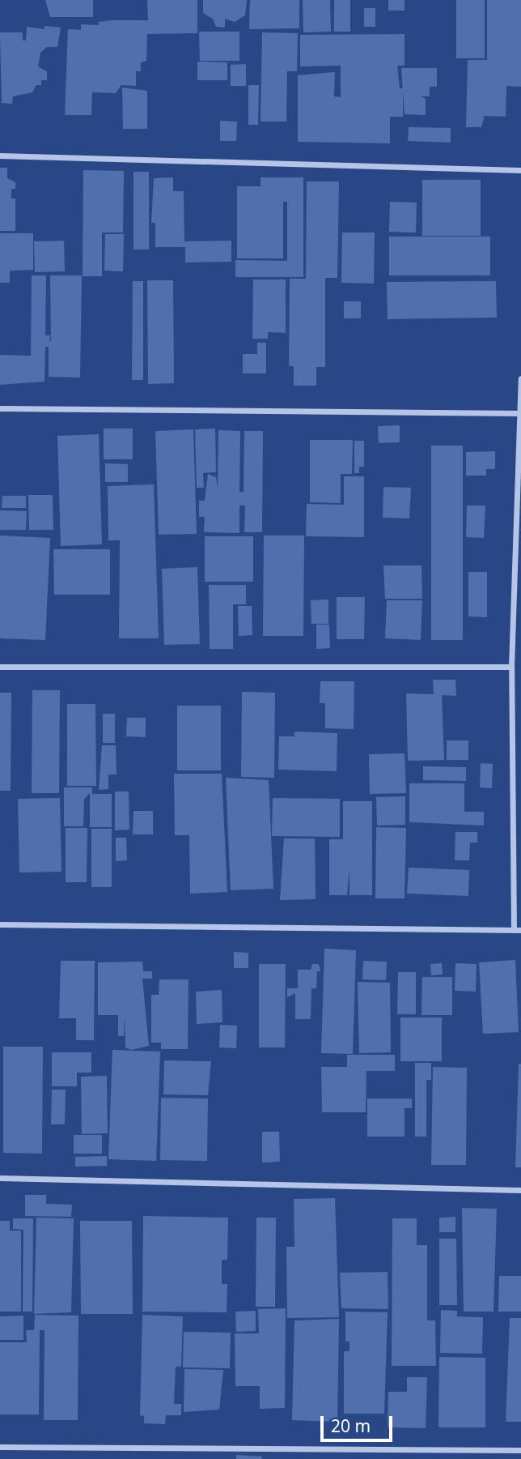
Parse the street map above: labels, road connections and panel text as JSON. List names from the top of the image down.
{
  "scale_bar": "20 m"
}
